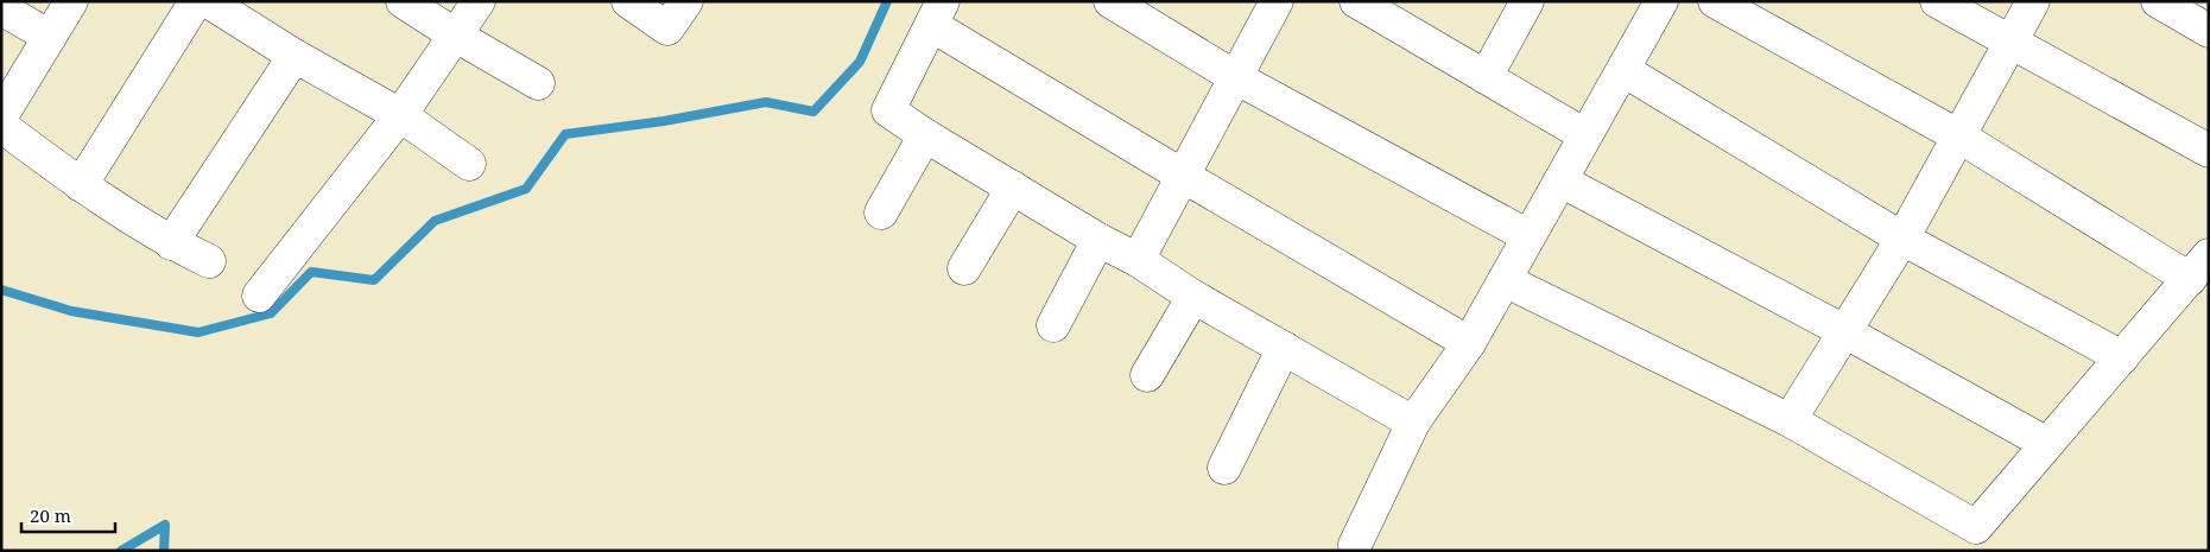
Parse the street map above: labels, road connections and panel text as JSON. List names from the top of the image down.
{
  "scale_bar": "20 m"
}
